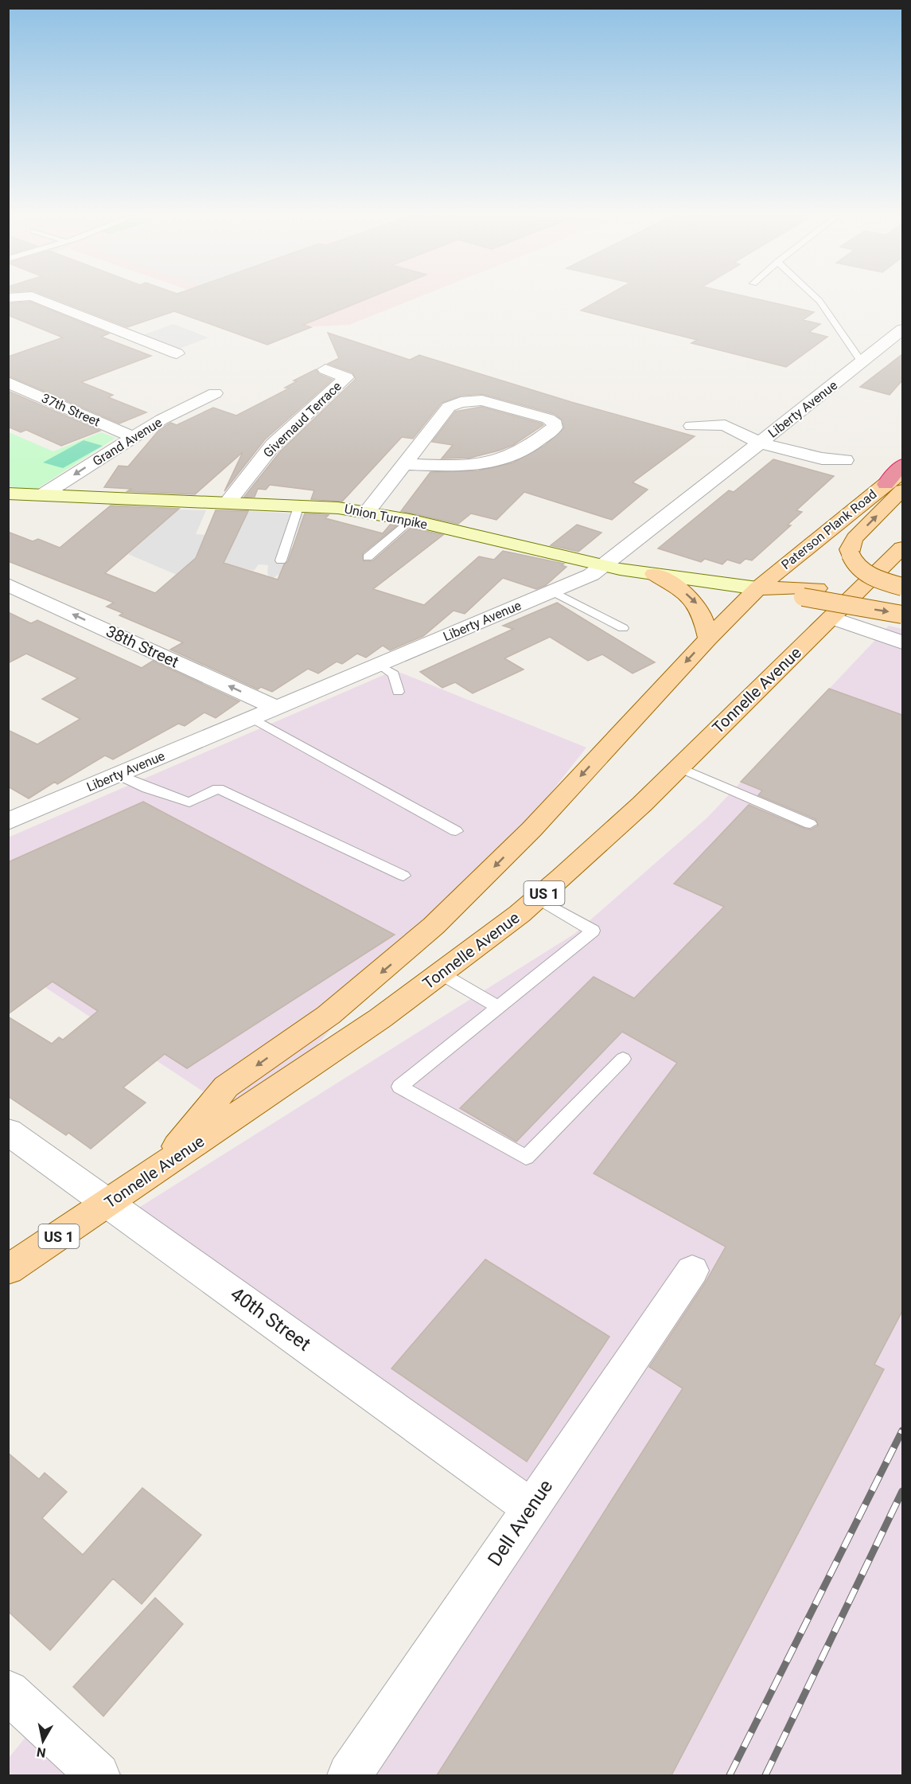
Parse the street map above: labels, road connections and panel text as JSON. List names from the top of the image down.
{
  "streets": {
    "main road": [
      "Union Turnpike",
      "Paterson Plank Road",
      "Tonnelle Avenue",
      "US 1"
    ],
    "street": [
      "Liberty Avenue",
      "37th Street",
      "Givernaud Terrace",
      "Grand Avenue",
      "38th Street",
      "40th Street",
      "Dell Avenue"
    ]
  },
  "crossings": [
    ["Liberty Avenue", "Union Turnpike"],
    ["Liberty Avenue", "38th Street"],
    ["37th Street", "Grand Avenue"],
    ["Givernaud Terrace", "Union Turnpike"],
    ["Grand Avenue", "Union Turnpike"],
    ["Union Turnpike", "Paterson Plank Road"],
    ["Tonnelle Avenue", "40th Street"],
    ["40th Street", "Dell Avenue"]
  ],
  "one_way": ["Grand Avenue", "38th Street"],
  "north": "bottom"
}
